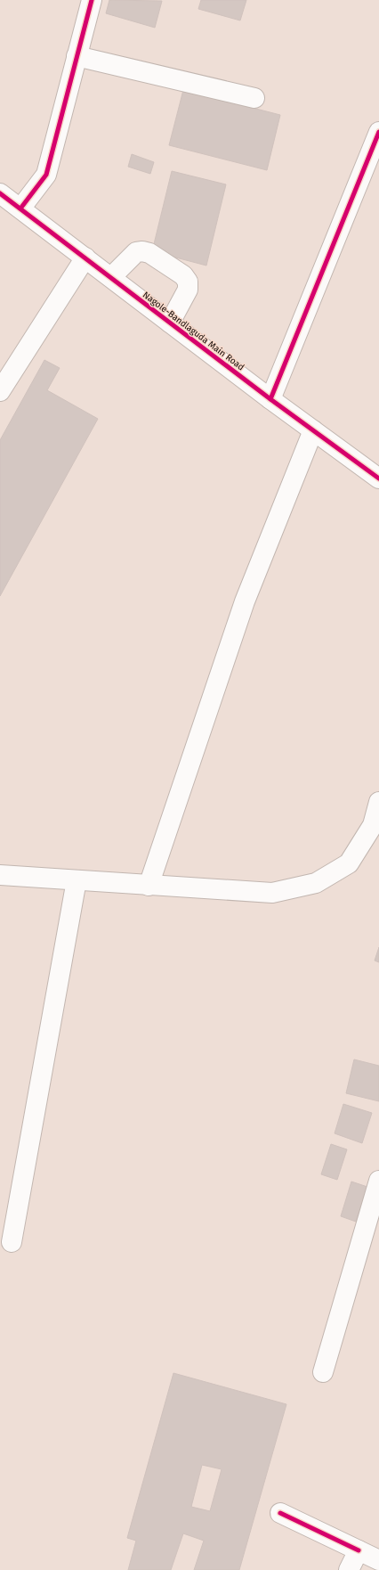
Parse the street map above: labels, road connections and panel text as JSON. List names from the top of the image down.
{
  "streets": {
    "street": ["Nagole-Bandlaguda Main Road"]
  }
}
